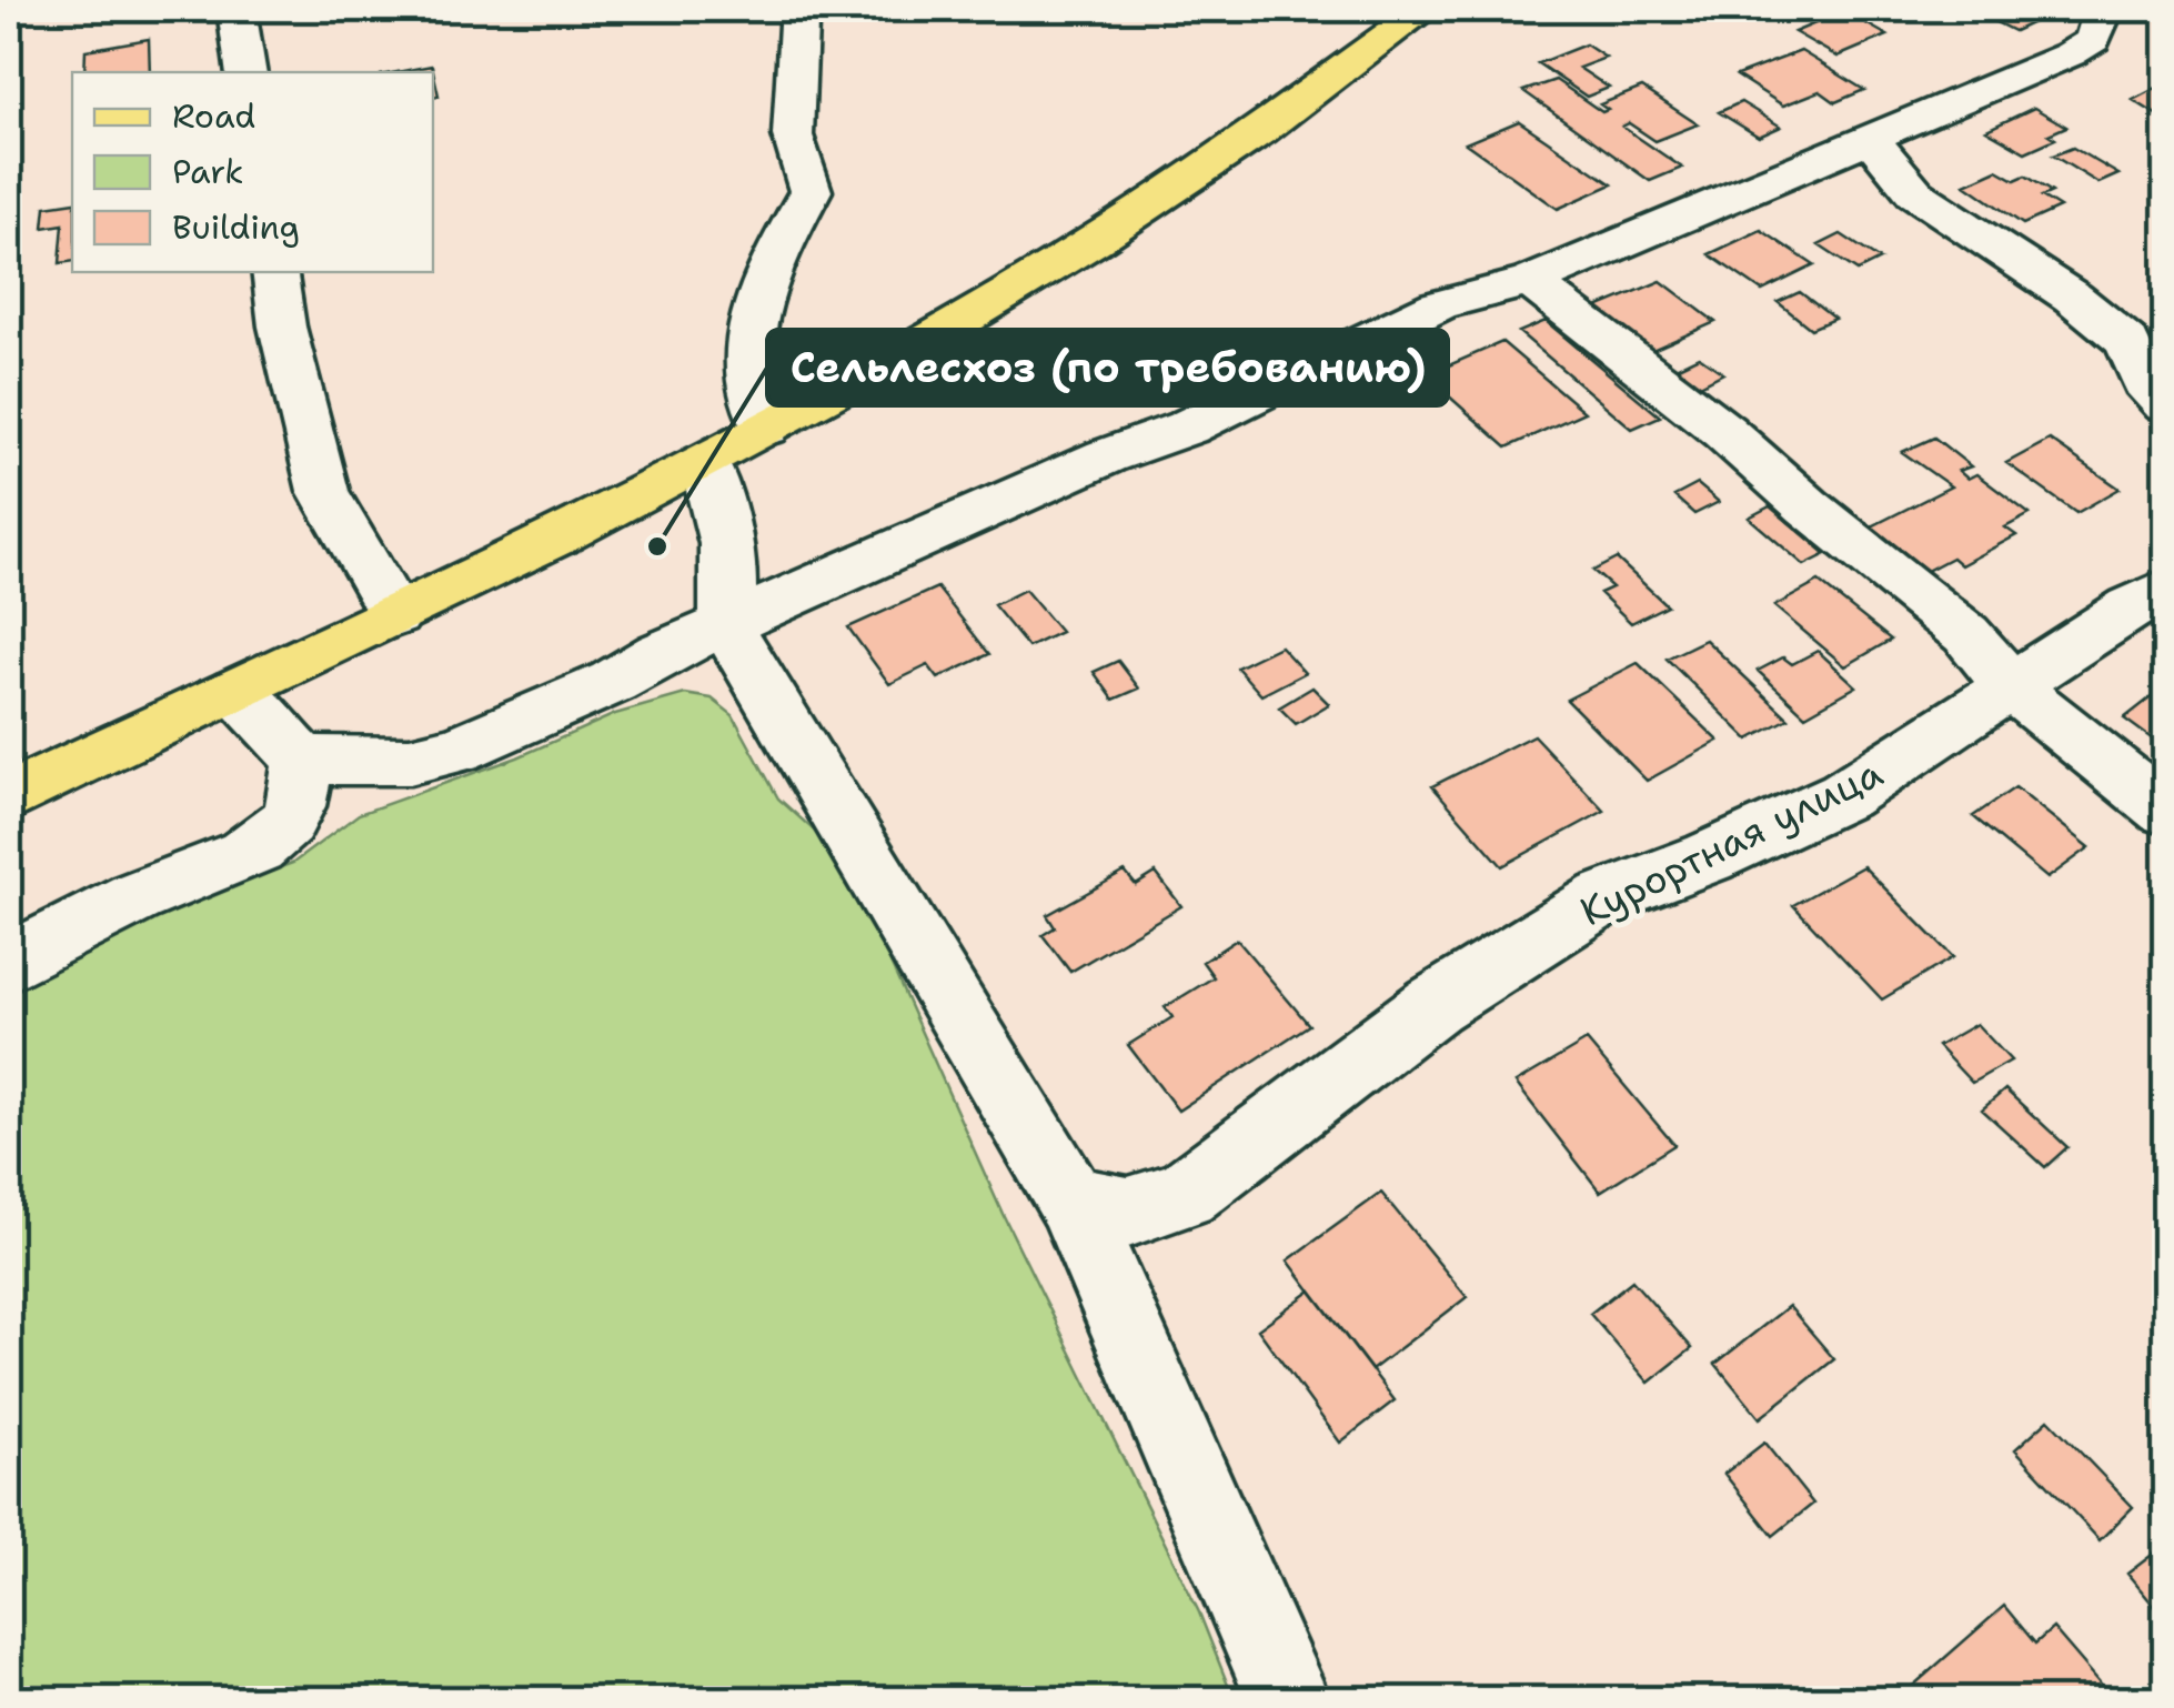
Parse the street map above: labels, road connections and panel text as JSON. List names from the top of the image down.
{
  "streets": {
    "street": ["Курортная улица"]
  },
  "places": ["Сельлесхоз (по требованию)"],
  "legend": ["Road", "Park", "Building"]
}
